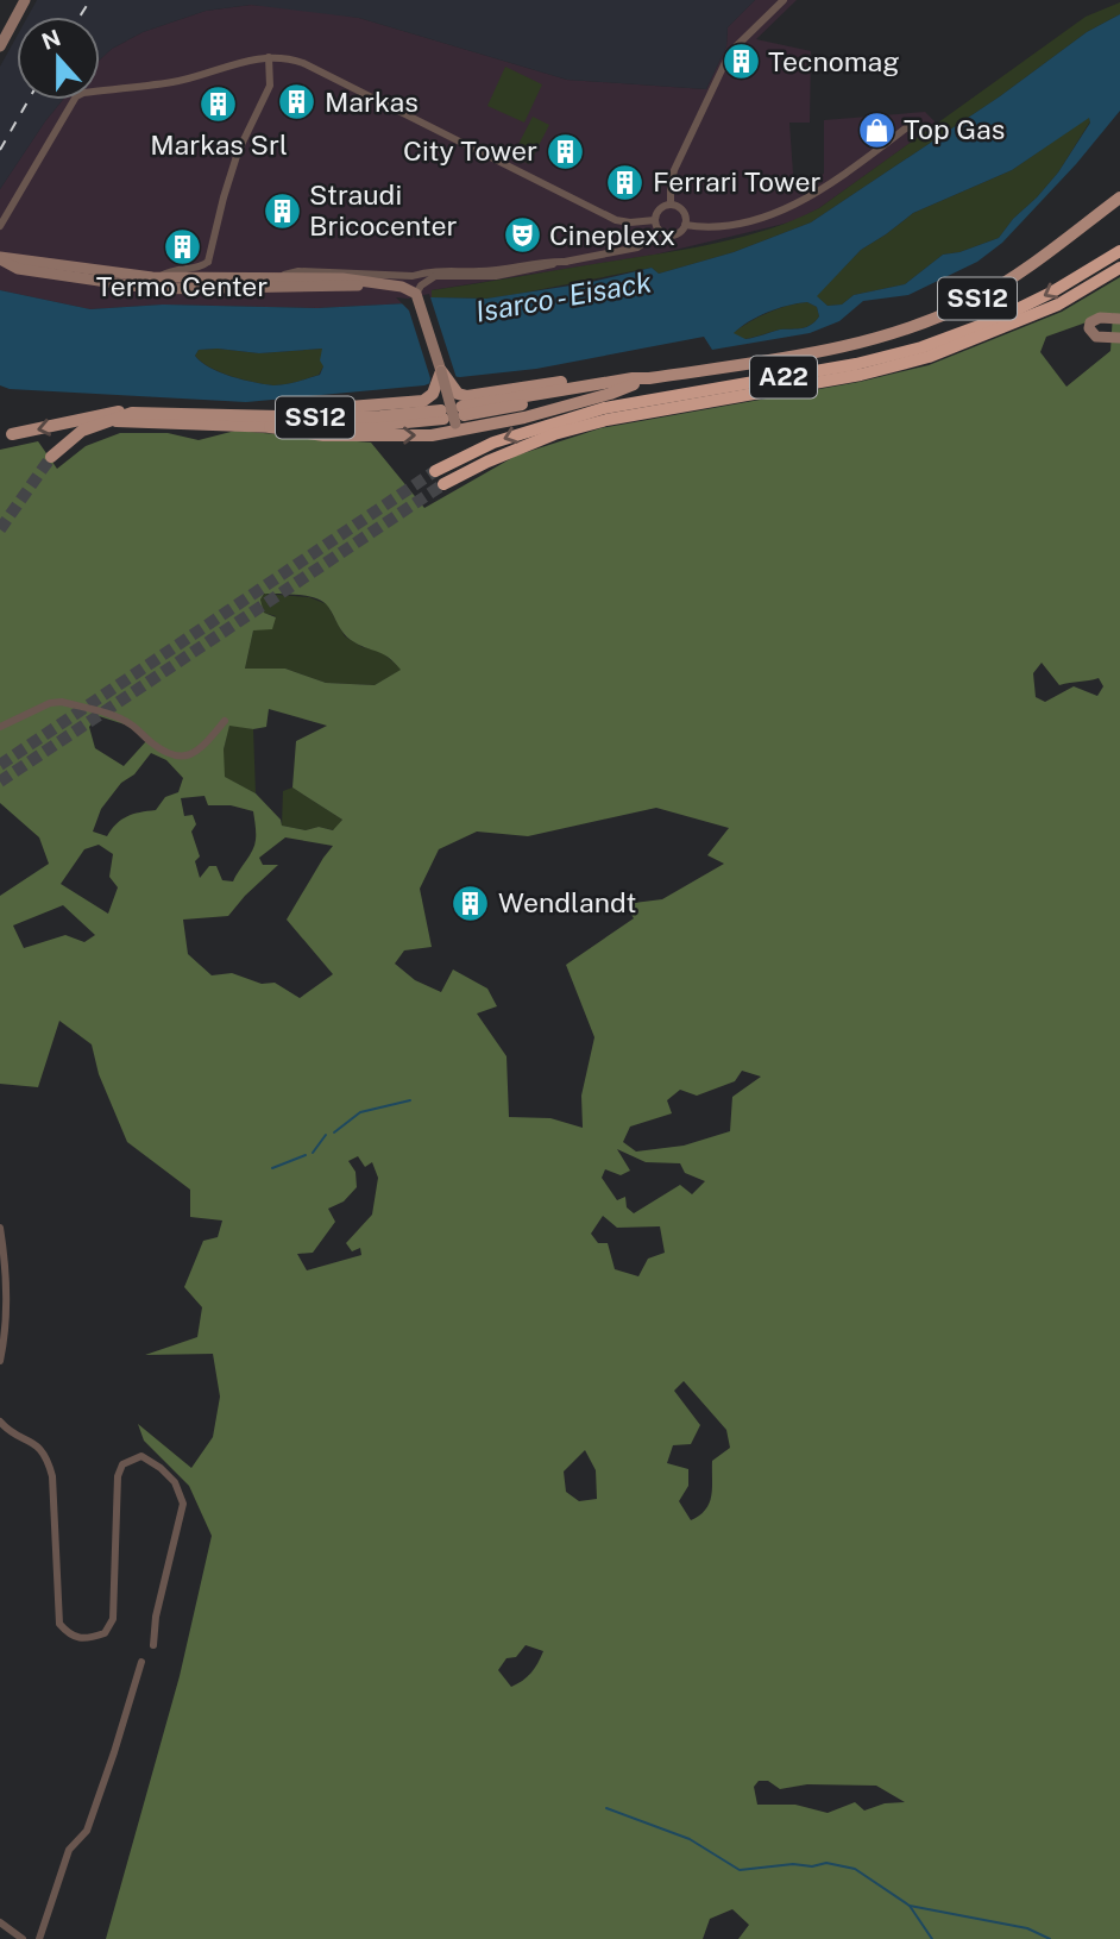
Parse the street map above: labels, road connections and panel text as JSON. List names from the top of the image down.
{
  "streets": {
    "highway": ["A22"],
    "main road": ["SS12"]
  },
  "water": ["Isarco - Eisack"],
  "places": {
    "building": [
      "Tecnomag",
      "Markas",
      "Markas Srl",
      "City Tower",
      "Ferrari Tower",
      "Straudi Bricocenter",
      "Termo Center",
      "Wendlandt"
    ],
    "shop": ["Top Gas"],
    "theatre": ["Cineplexx"]
  },
  "north": "top"
}
